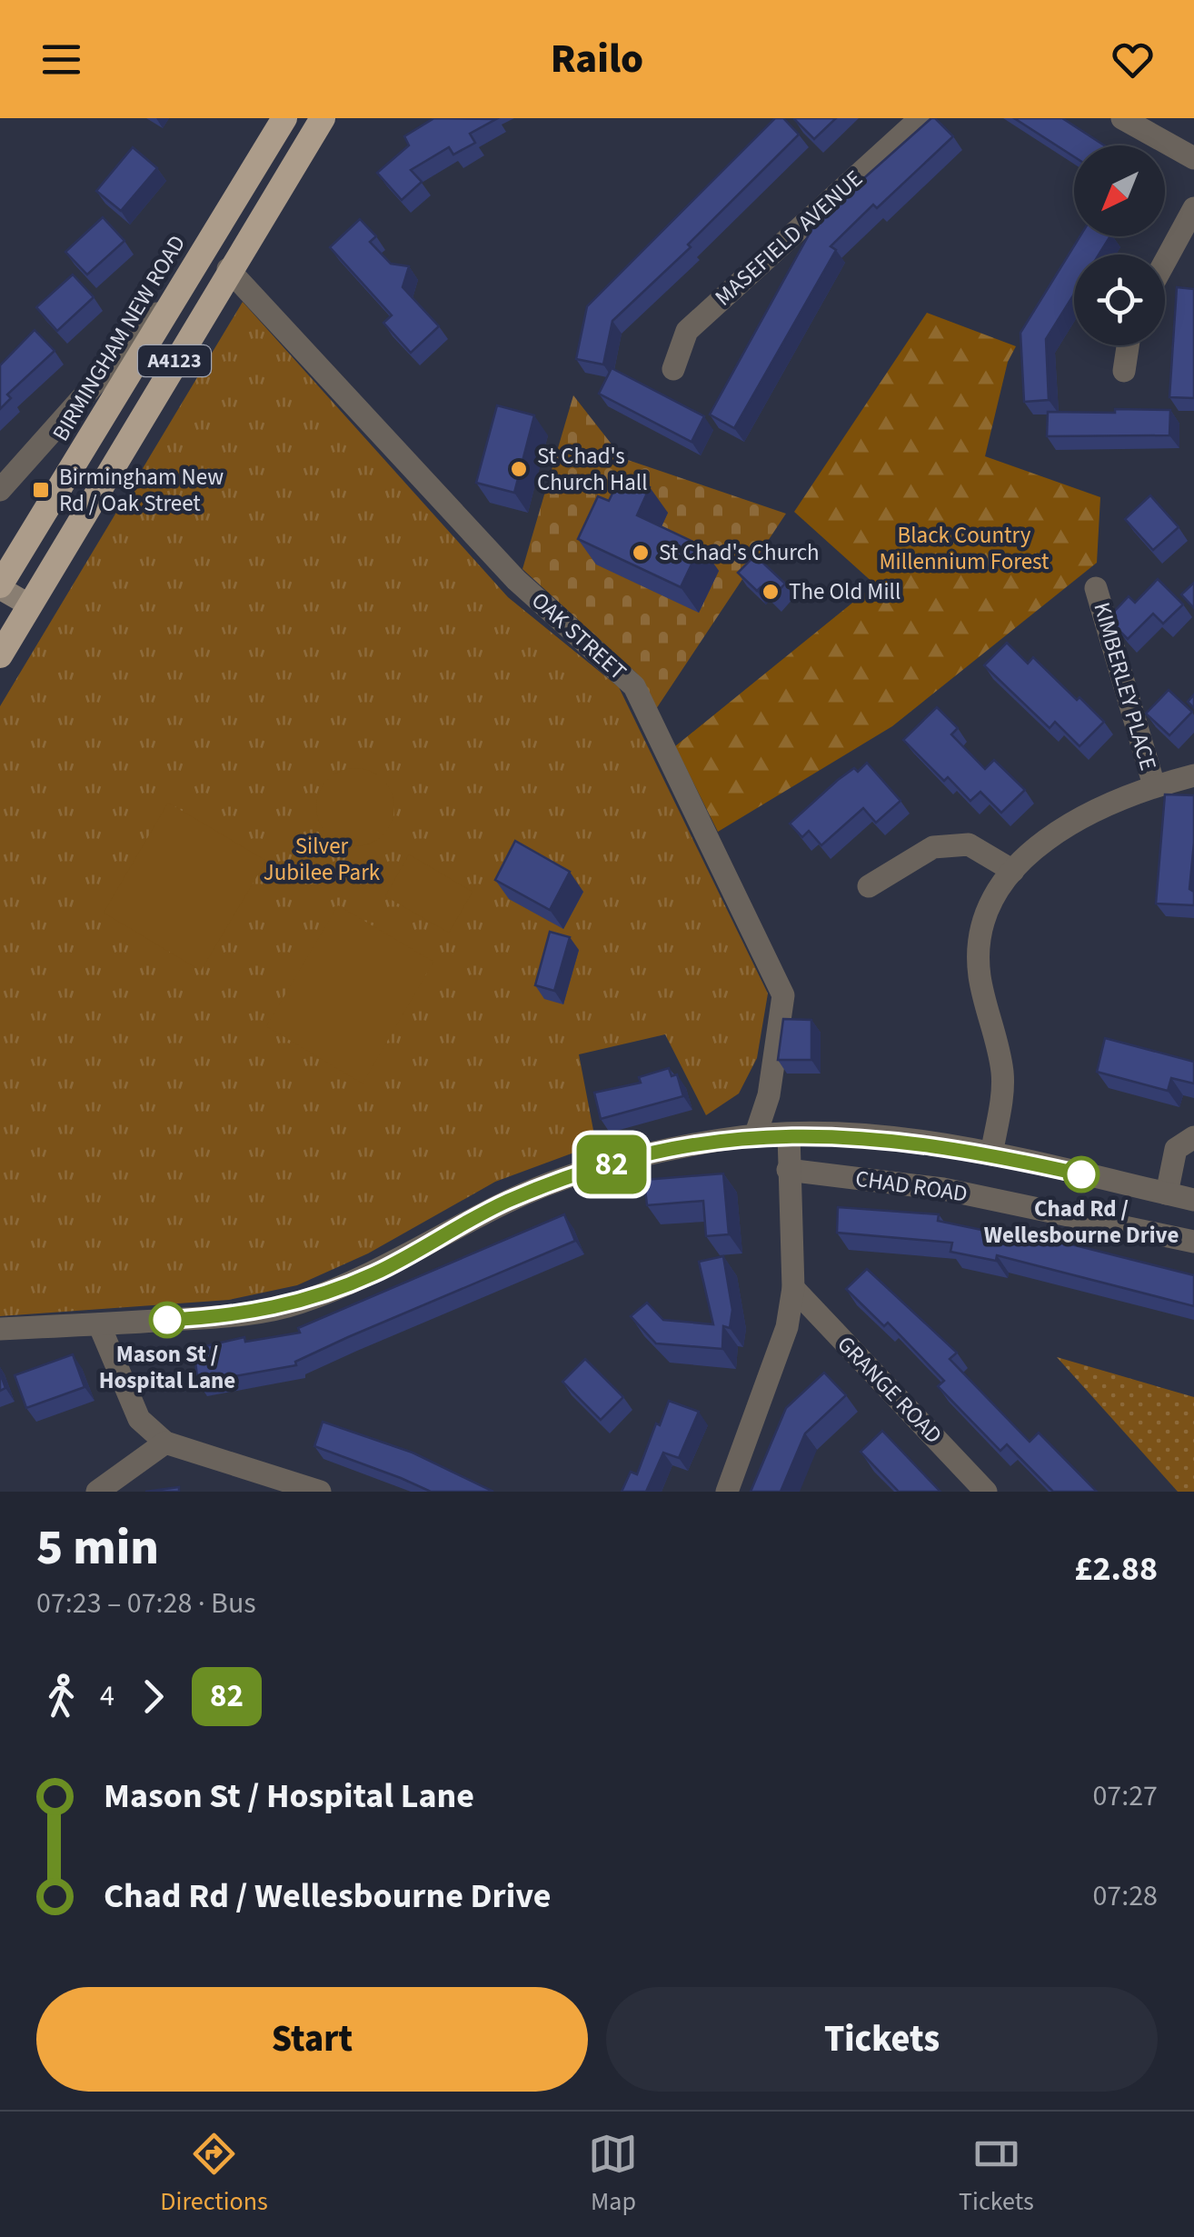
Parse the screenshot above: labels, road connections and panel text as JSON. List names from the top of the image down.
{
  "streets": {
    "highway": ["BIRMINGHAM NEW ROAD", "A4123"],
    "street": [
      "MASEFIELD AVENUE",
      "OAK STREET",
      "KIMBERLEY PLACE",
      "CHAD ROAD",
      "GRANGE ROAD"
    ]
  },
  "crossings": [
    ["A4123", "OAK STREET"],
    ["OAK STREET", "CHAD ROAD"]
  ],
  "parks": ["Black Country Millennium Forest", "Silver Jubilee Park"],
  "places": {
    "other": [
      "St Chad's Church Hall",
      "St Chad's Church",
      "The Old Mill",
      "Chad Rd / Wellesbourne Drive",
      "Mason St / Hospital Lane"
    ],
    "transit": ["Birmingham New Rd / Oak Street"]
  },
  "lines": ["bus line 82"],
  "north": "bottom left",
  "page": {
    "header": "Railo",
    "on_map": "82",
    "heading": ["5 min", "07:23 – 07:28 · Bus", "£2.88"],
    "legs": ["4", "82"],
    "list": [
      {
        "name": "Mason St / Hospital Lane",
        "value": "07:27"
      },
      {
        "name": "Chad Rd / Wellesbourne Drive",
        "value": "07:28"
      }
    ],
    "buttons": ["Start", "Tickets"],
    "tabs": ["Directions", "Map", "Tickets"]
  }
}
